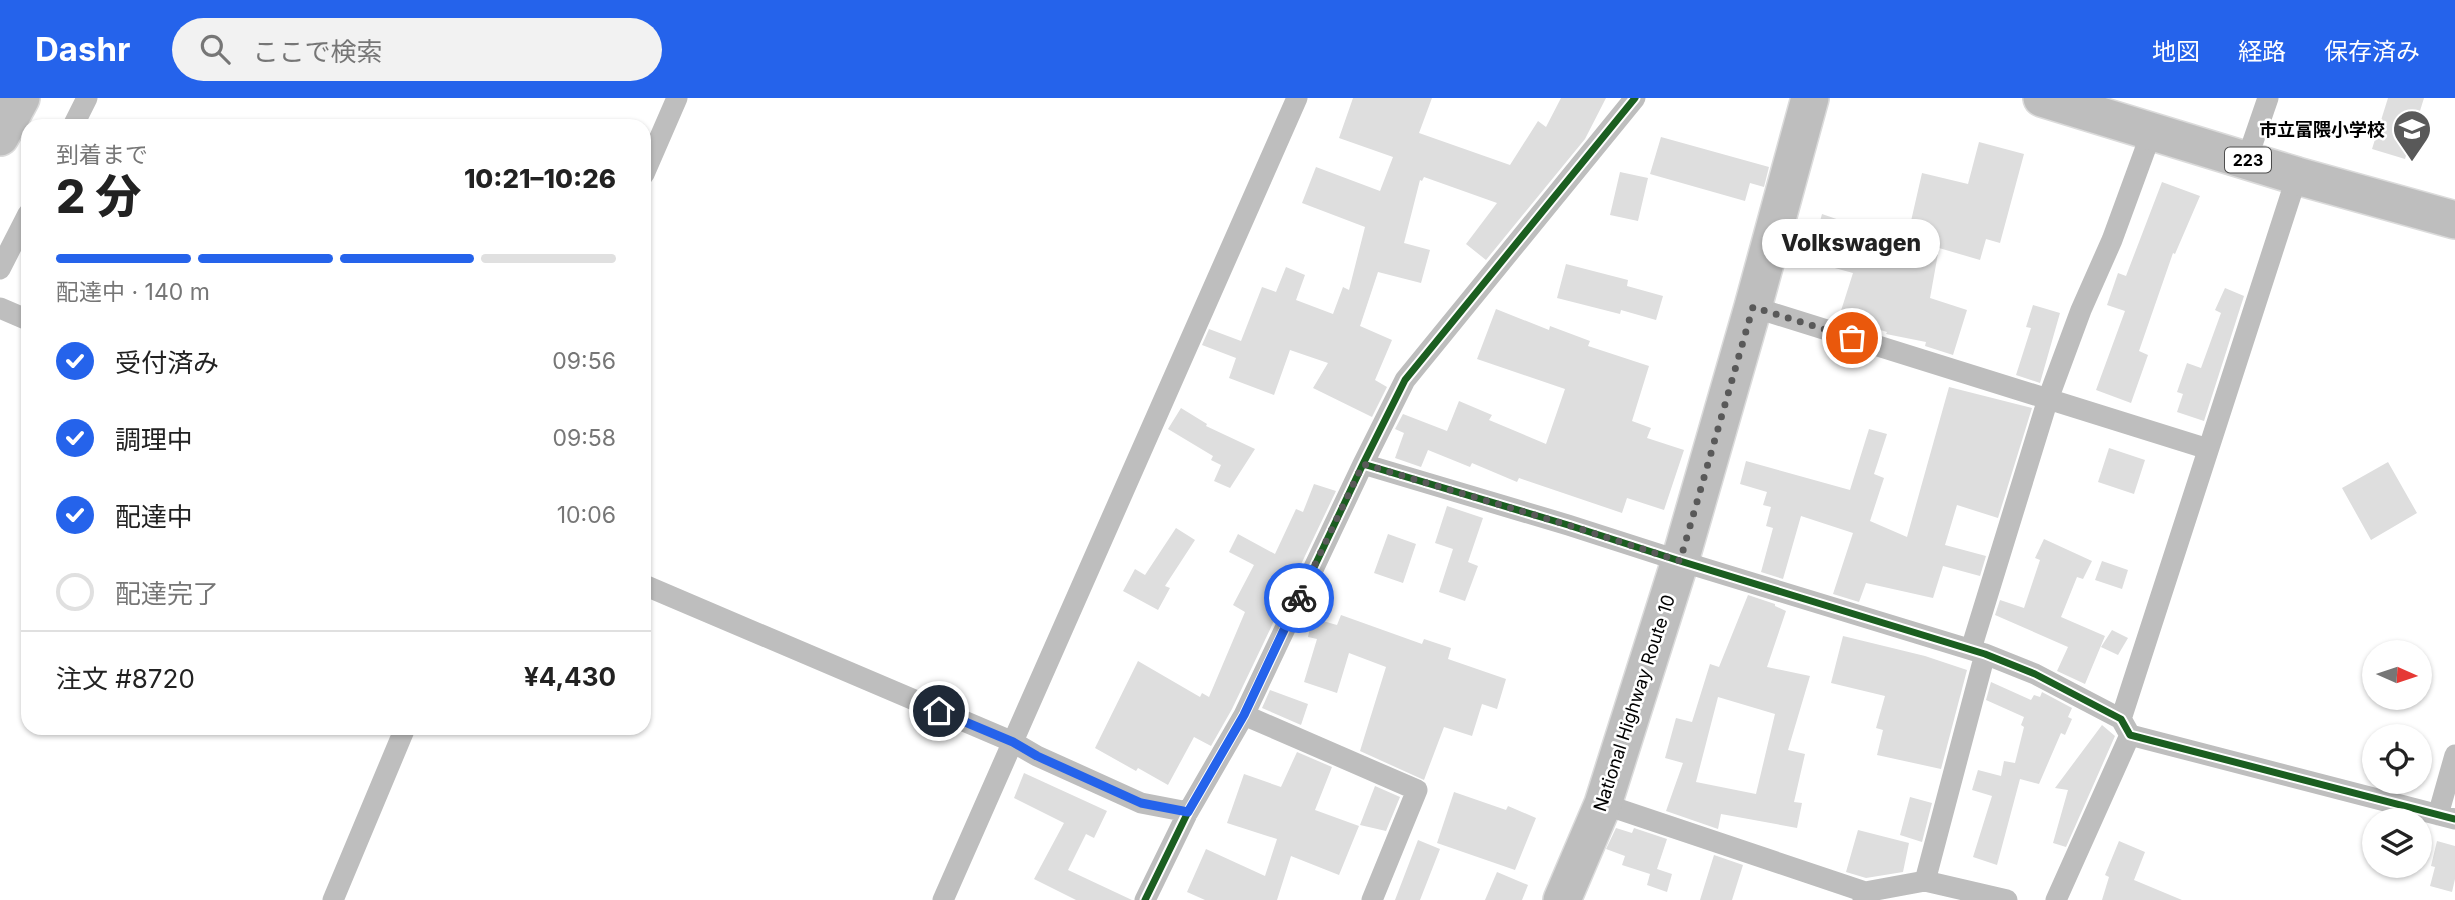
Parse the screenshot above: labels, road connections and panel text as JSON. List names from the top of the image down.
{
  "streets": {
    "highway": ["223", "National Highway Route 10"]
  },
  "places": {
    "school or university": ["市立富隈小学校"],
    "other": ["Volkswagen"]
  },
  "north": "right",
  "page": {
    "header": "Dashr",
    "search": "ここで検索",
    "nav": ["地図", "経路", "保存済み"],
    "heading": ["2 分", "到着まで", "10:21–10:26"],
    "panel": ["注文 #8720", "¥4,430"],
    "bubble": "Volkswagen",
    "bar": "配達中 · 140 m",
    "list": [
      ["受付済み", "09:56"],
      ["調理中", "09:58"],
      ["配達中", "10:06"],
      "配達完了"
    ]
  }
}
